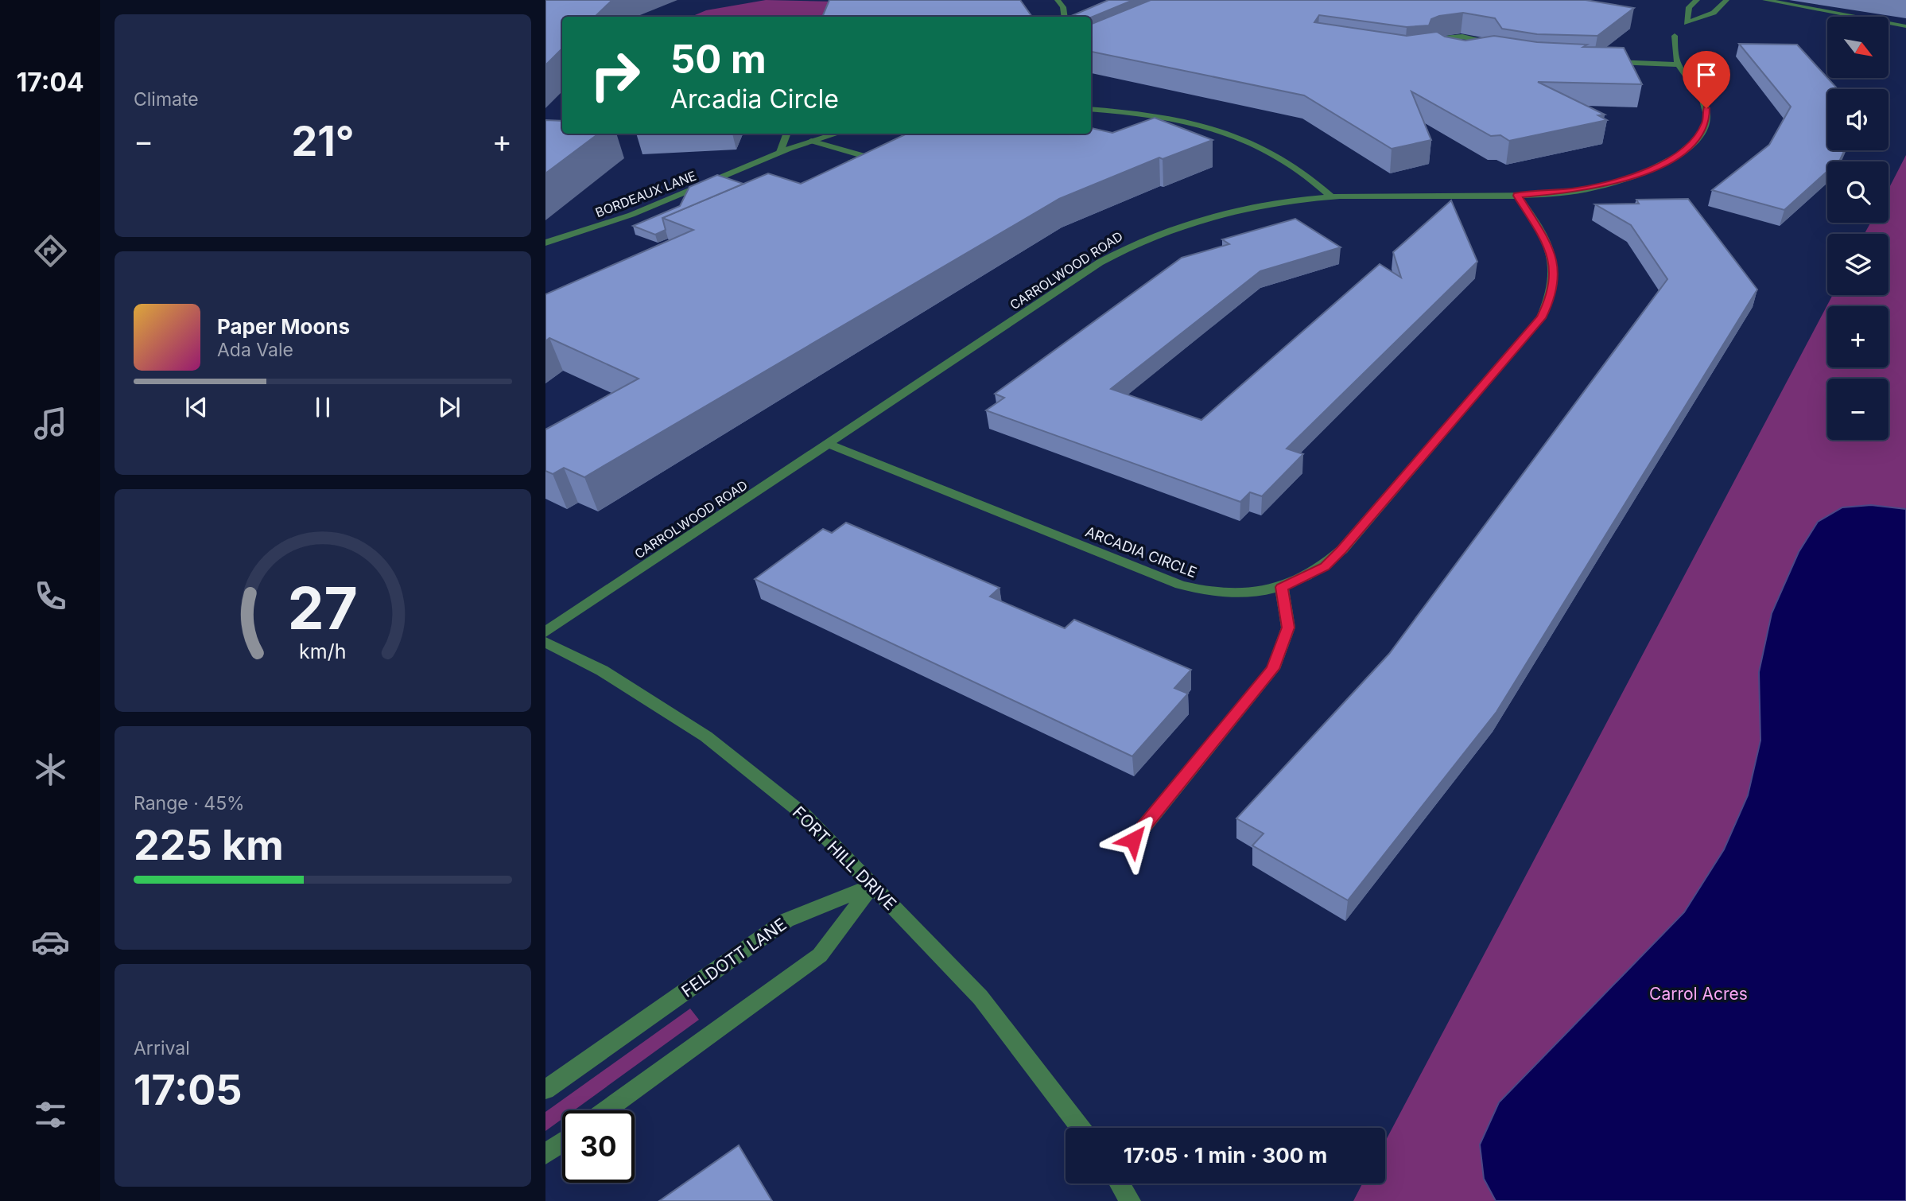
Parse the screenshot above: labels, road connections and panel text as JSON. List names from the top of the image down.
{
  "streets": {
    "street": [
      "BORDEAUX LANE",
      "CARROLWOOD ROAD",
      "ARCADIA CIRCLE",
      "FORT HILL DRIVE",
      "FELDOTT LANE"
    ]
  },
  "crossings": [
    ["CARROLWOOD ROAD", "ARCADIA CIRCLE"],
    ["FORT HILL DRIVE", "FELDOTT LANE"]
  ],
  "parks": ["Carrol Acres"],
  "north": "bottom right",
  "page": {
    "tabs": "17:04",
    "tile": [
      "Climate",
      ["Range · 45%", "225 km"],
      ["Arrival", "17:05"]
    ],
    "map_buttons": ["+", "−"],
    "turn": ["50 m", "Arcadia Circle"],
    "heat": ["−", "21°", "+"],
    "song": ["Paper Moons", "Ada Vale"],
    "limit": "30",
    "trip": "17:05 · 1 min · 300 m",
    "gauge": ["27", "km/h"]
  }
}
